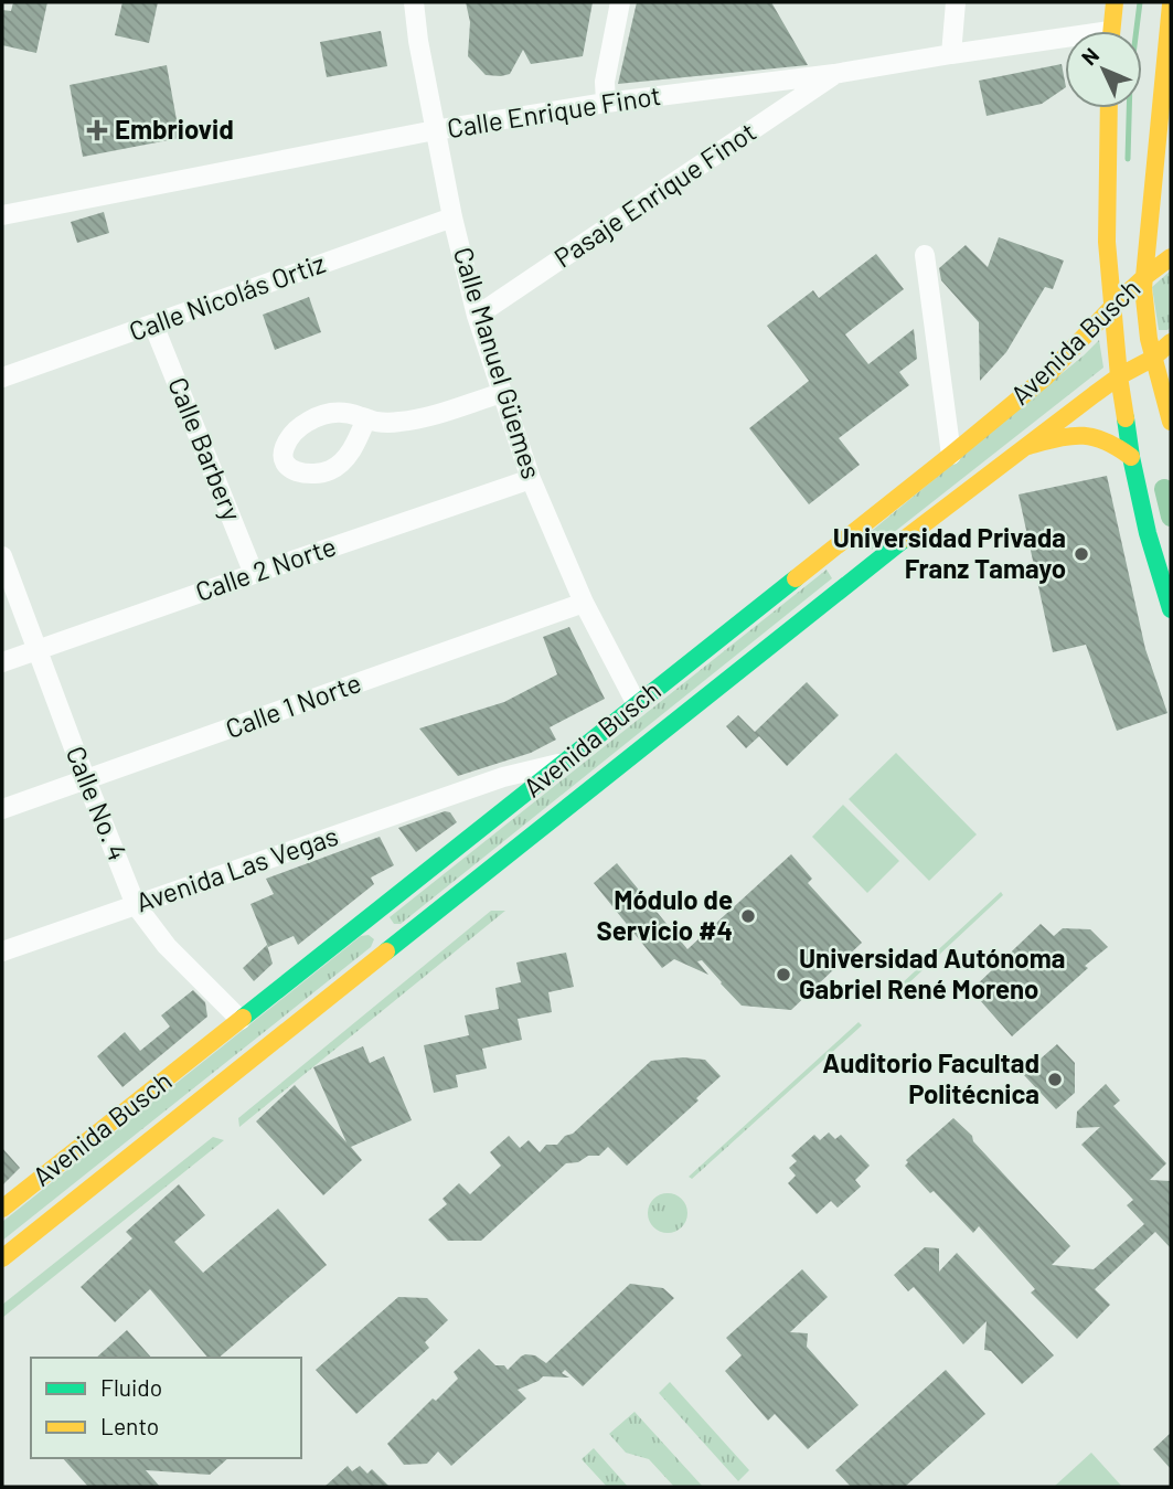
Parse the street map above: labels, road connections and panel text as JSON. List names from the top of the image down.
{
  "streets": {
    "main road": ["Avenida Busch"],
    "street": [
      "Calle Enrique Finot",
      "Pasaje Enrique Finot",
      "Calle Nicolás Ortiz",
      "Calle Manuel Güemes",
      "Calle Barbery",
      "Calle 2 Norte",
      "Calle 1 Norte",
      "Calle No. 4",
      "Avenida Las Vegas"
    ]
  },
  "crossings": [
    ["Calle Enrique Finot", "Pasaje Enrique Finot"],
    ["Calle Enrique Finot", "Calle Manuel Güemes"],
    ["Pasaje Enrique Finot", "Calle Manuel Güemes"],
    ["Calle Nicolás Ortiz", "Calle Manuel Güemes"],
    ["Calle Nicolás Ortiz", "Calle Barbery"],
    ["Avenida Busch", "Calle Manuel Güemes"],
    ["Avenida Busch", "Calle No. 4"],
    ["Avenida Busch", "Avenida Las Vegas"],
    ["Calle Manuel Güemes", "Calle 2 Norte"],
    ["Calle Manuel Güemes", "Calle 1 Norte"],
    ["Calle Barbery", "Calle 2 Norte"],
    ["Calle 2 Norte", "Calle No. 4"],
    ["Calle 1 Norte", "Calle No. 4"],
    ["Calle No. 4", "Avenida Las Vegas"]
  ],
  "places": {
    "health": ["Embriovid"],
    "other": [
      "Universidad Privada Franz Tamayo",
      "Módulo de Servicio #4",
      "Universidad Autónoma Gabriel René Moreno",
      "Auditorio Facultad Politécnica"
    ]
  },
  "legend": ["Fluido", "Lento"],
  "north": "top left"
}
